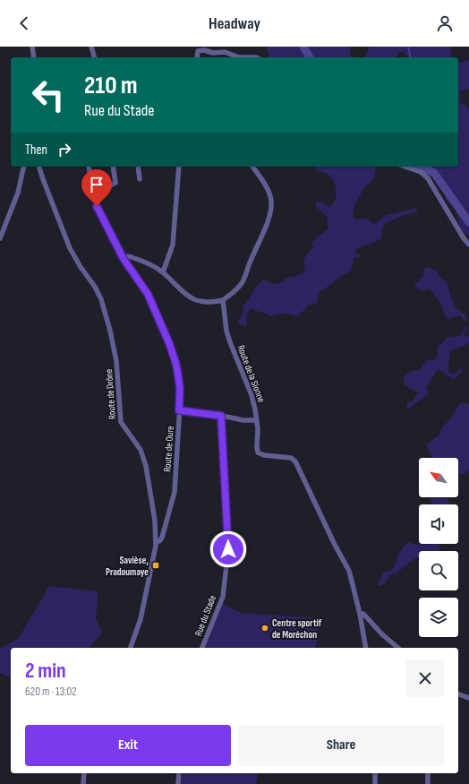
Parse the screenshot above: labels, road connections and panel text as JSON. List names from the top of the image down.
{
  "streets": {
    "street": [
      "Route de la Sionne",
      "Route de Drône",
      "Route de Oure",
      "Rue du Stade"
    ]
  },
  "crossings": [
    ["Route de Drône", "Route de Oure"]
  ],
  "places": {
    "transit": ["Savièse, Pradoumaye"],
    "other": ["Centre sportif de Moréchon"]
  },
  "north": "top left",
  "page": {
    "header": "Headway",
    "turn": ["210 m", "Rue du Stade"],
    "then": "Then",
    "heading": ["2 min", "620 m · 13:02"],
    "buttons": ["Exit", "Share"]
  }
}
